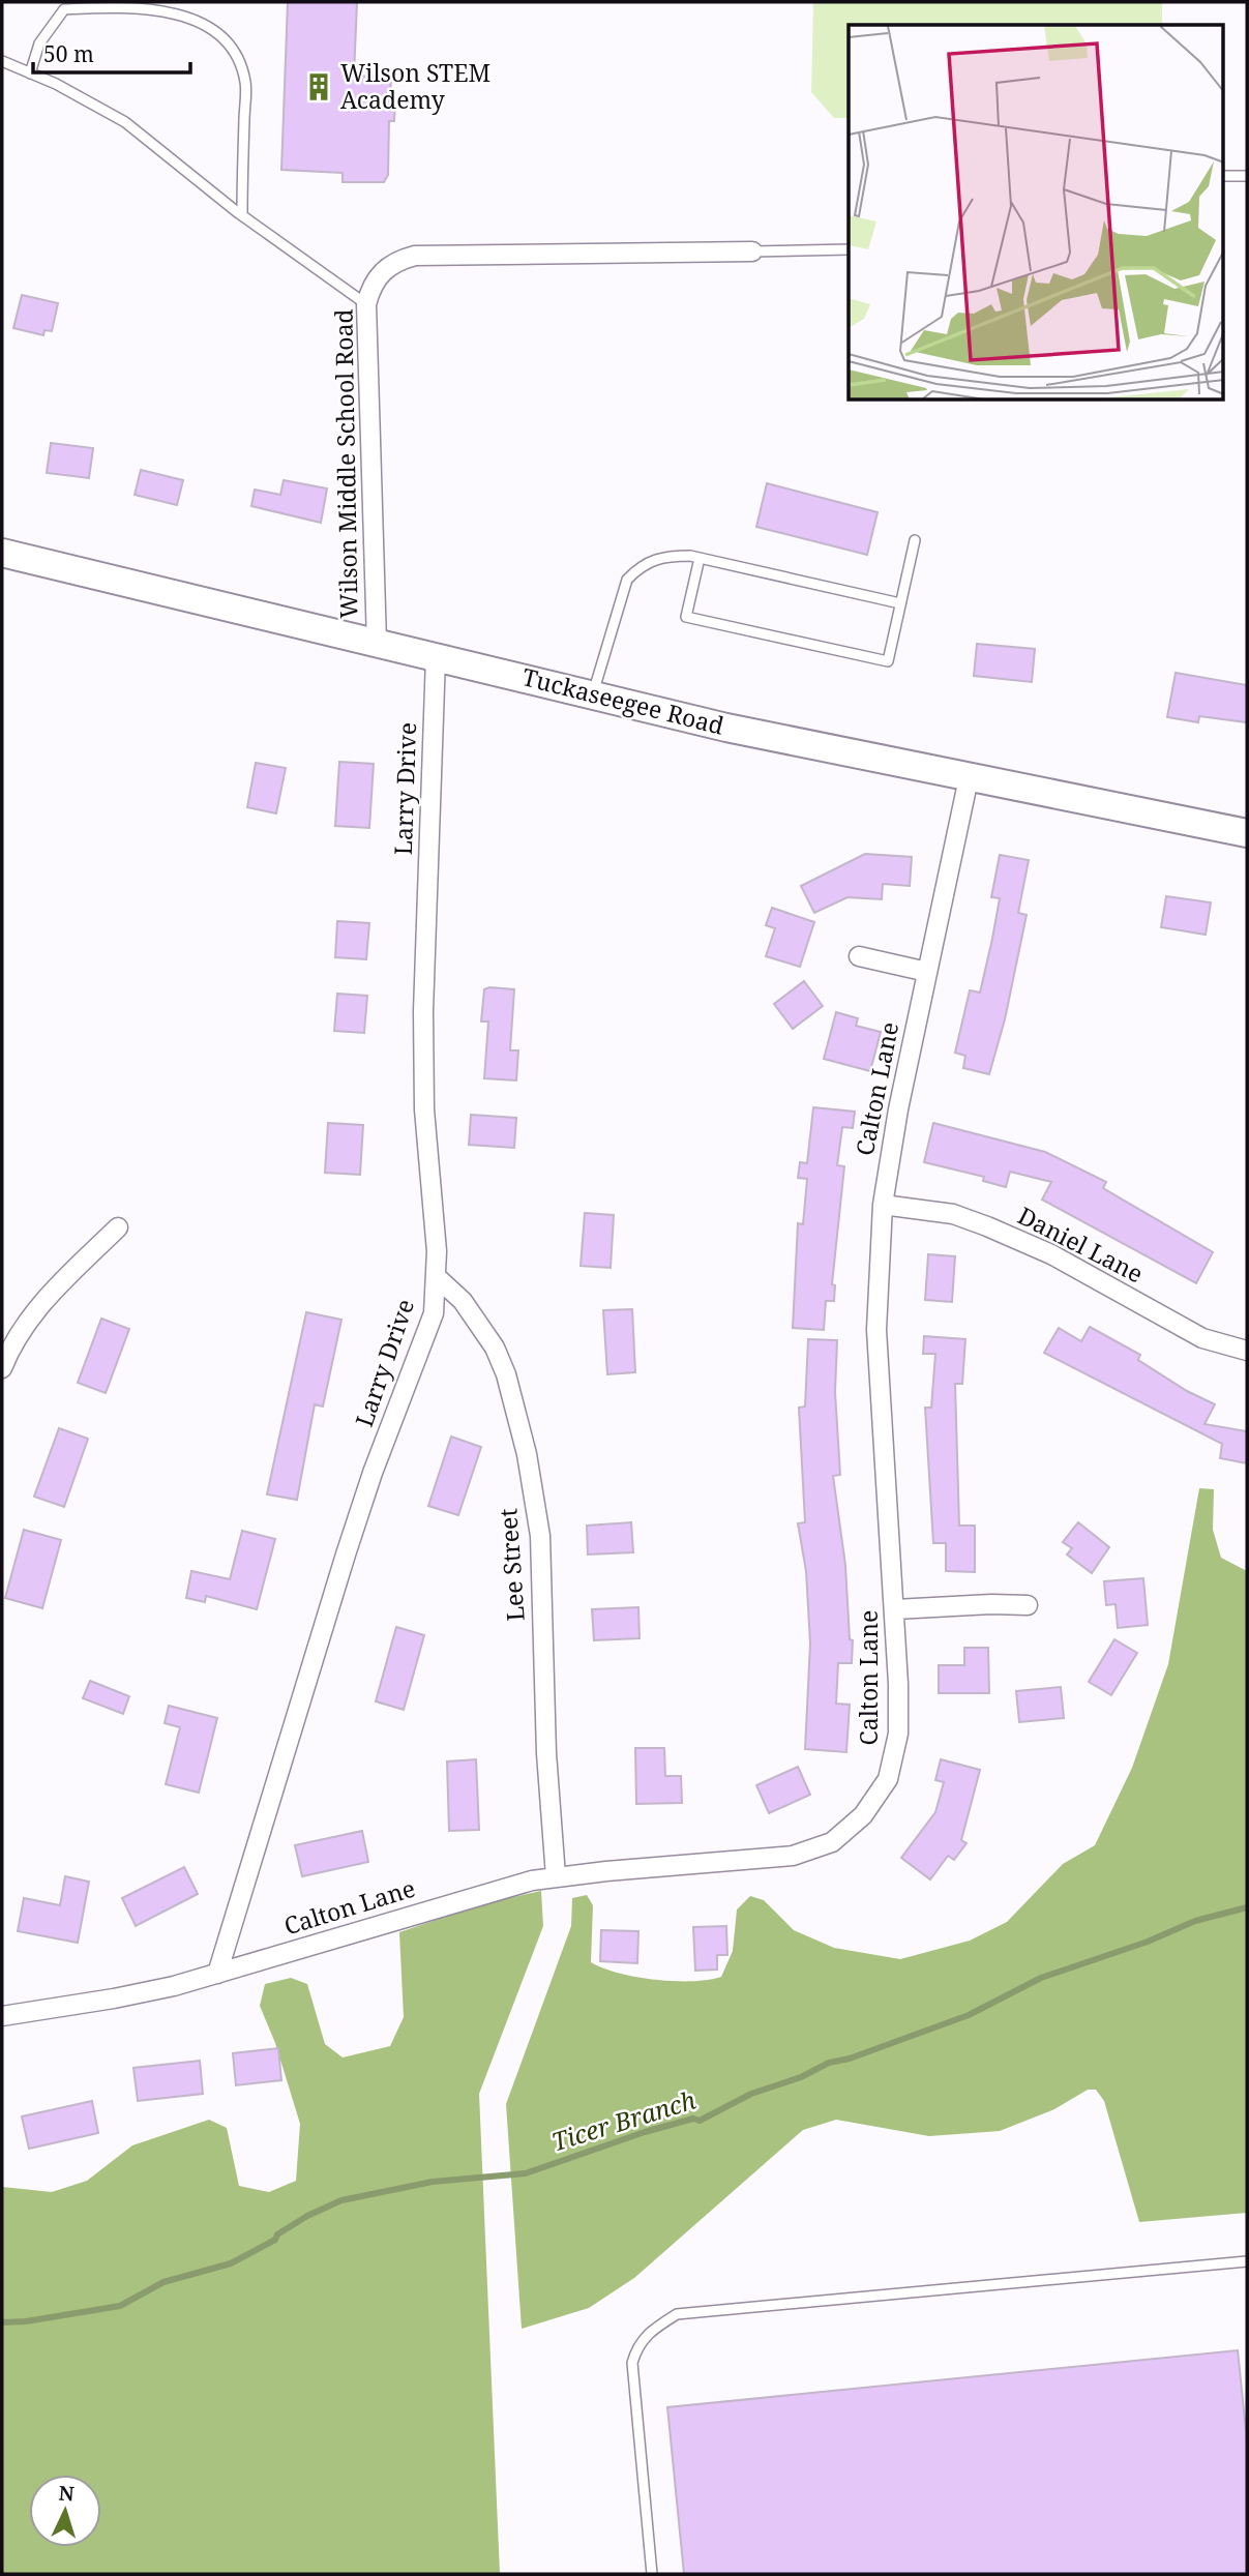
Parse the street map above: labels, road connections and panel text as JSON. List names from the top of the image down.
{
  "streets": {
    "street": [
      "Wilson Middle School Road",
      "Tuckaseegee Road",
      "Larry Drive",
      "Calton Lane",
      "Daniel Lane",
      "Lee Street"
    ]
  },
  "crossings": [
    ["Wilson Middle School Road", "Tuckaseegee Road"],
    ["Tuckaseegee Road", "Larry Drive"],
    ["Tuckaseegee Road", "Calton Lane"],
    ["Larry Drive", "Calton Lane"],
    ["Larry Drive", "Lee Street"],
    ["Calton Lane", "Daniel Lane"],
    ["Calton Lane", "Lee Street"]
  ],
  "water": ["Ticer Branch"],
  "places": {
    "building": ["Wilson STEM Academy"]
  },
  "scale_bar": "50 m",
  "north": "top"
}
